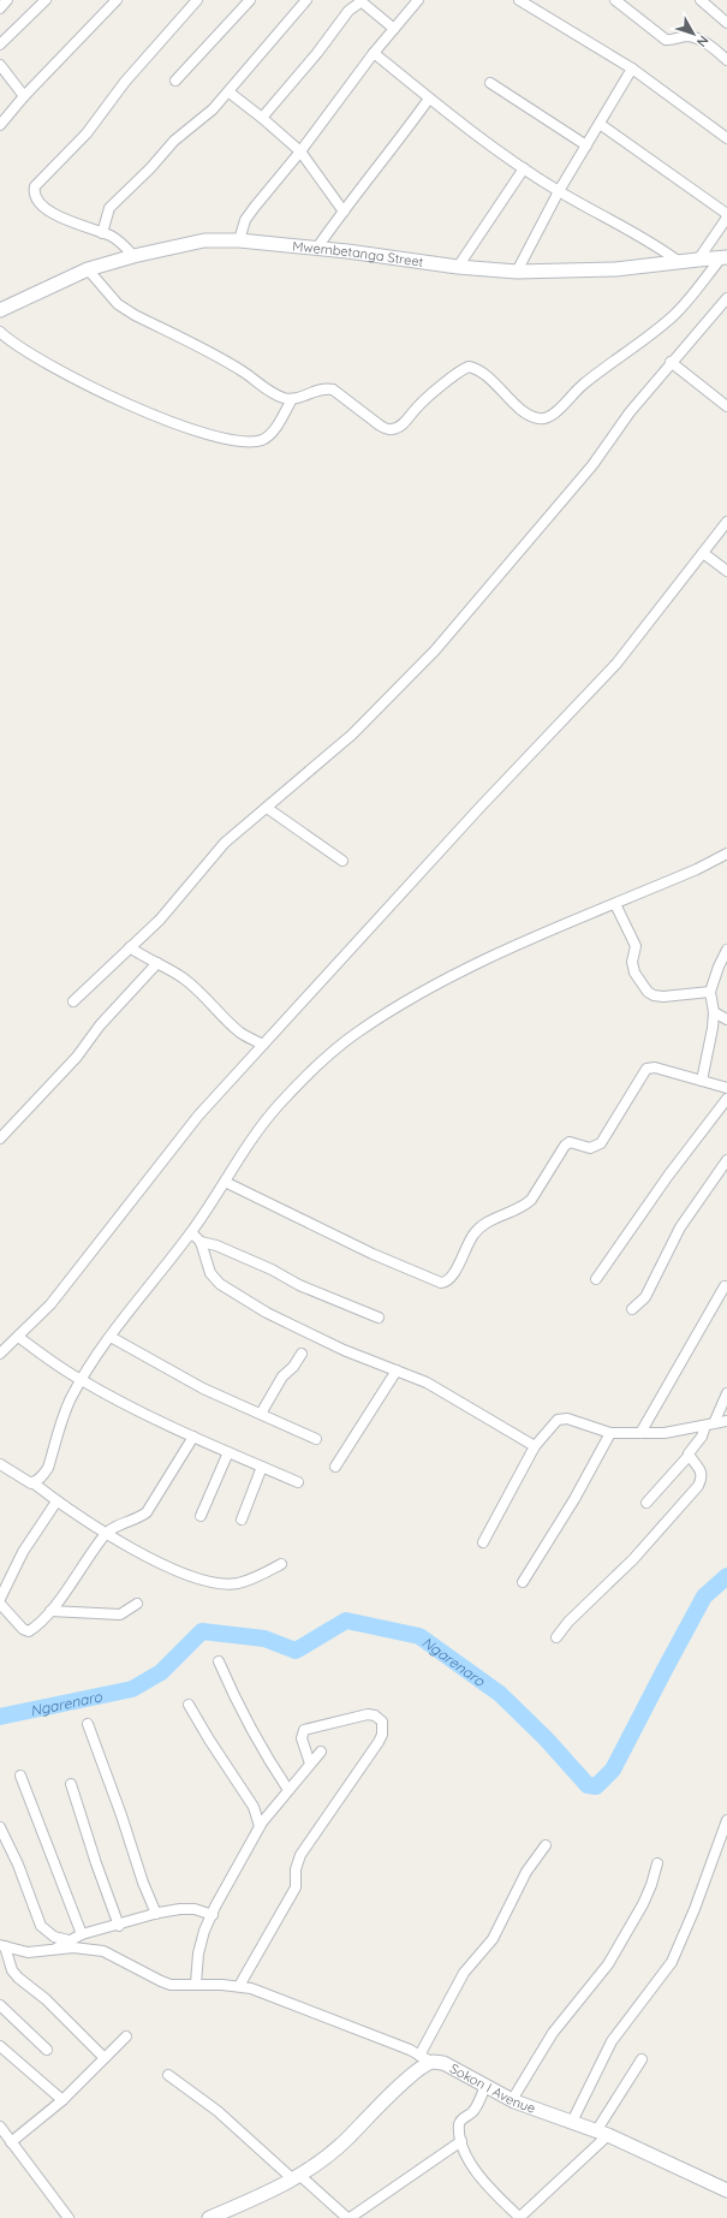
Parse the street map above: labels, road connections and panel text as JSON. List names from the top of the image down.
{
  "streets": {
    "street": ["Mwembetanga Street", "Sokon I Avenue"]
  },
  "water": ["Ngarenaro"],
  "north": "bottom right"
}
